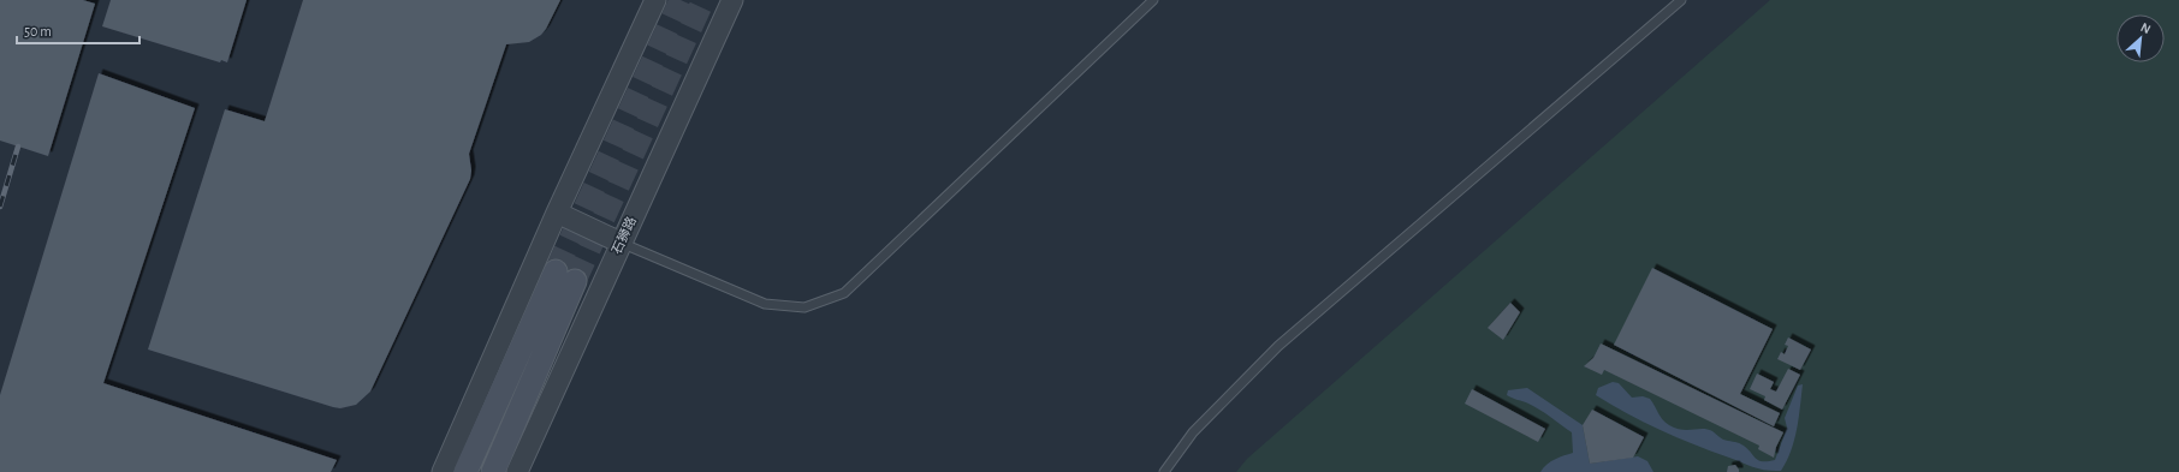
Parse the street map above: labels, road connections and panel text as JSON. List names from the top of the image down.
{
  "streets": {
    "street": ["石狮路"]
  },
  "scale_bar": "50 m",
  "north": "top right"
}
